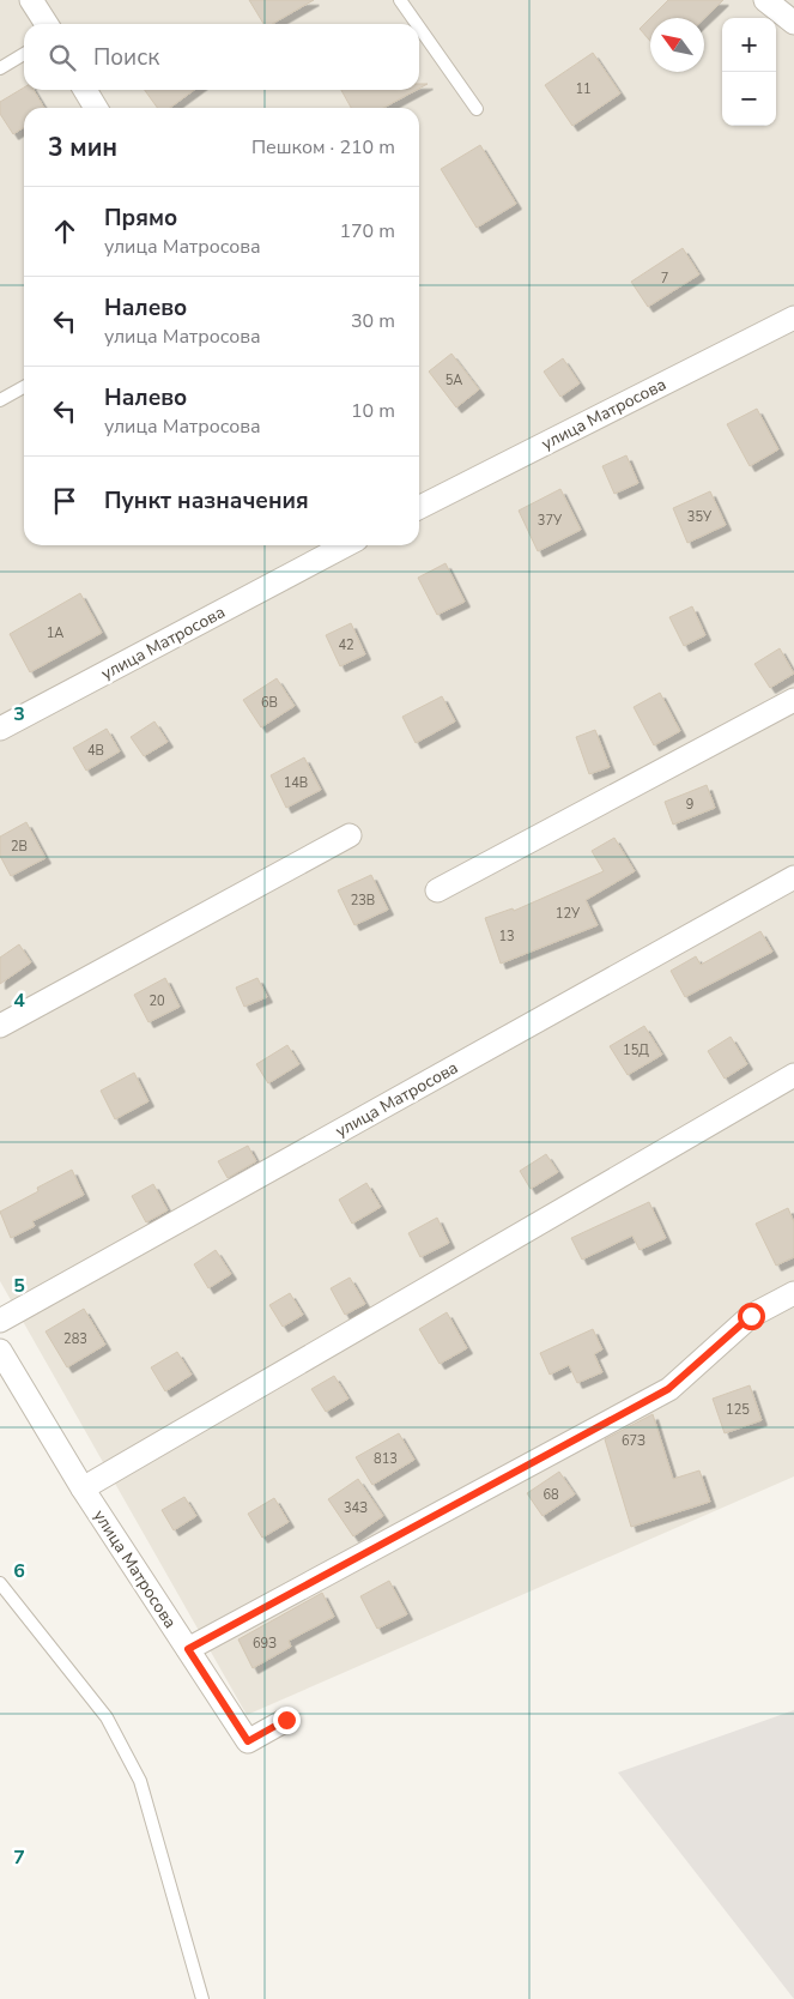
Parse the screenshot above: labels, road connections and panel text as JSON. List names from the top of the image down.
{
  "streets": {
    "street": ["улица Матросова"]
  },
  "house_numbers": [
    "11",
    "7",
    "5А",
    "35У",
    "37У",
    "1А",
    "42",
    "6В",
    "4В",
    "14В",
    "9",
    "2В",
    "23В",
    "12У",
    "13",
    "20",
    "15Д",
    "283",
    "125",
    "67З",
    "813",
    "68",
    "34З",
    "69З"
  ],
  "north": "top left",
  "page": {
    "map_buttons": ["+", "−"],
    "search": "Поиск",
    "heading": ["3 мин", "Пешком · 210 m"],
    "list": [
      ["Прямо", "улица Матросова", "170 m"],
      ["Налево", "улица Матросова", "30 m"],
      ["Налево", "улица Матросова", "10 m"],
      "Пункт назначения"
    ]
  },
  "grid": {
    "rows": [
      "3",
      "4",
      "5",
      "6",
      "7"
    ]
  }
}
